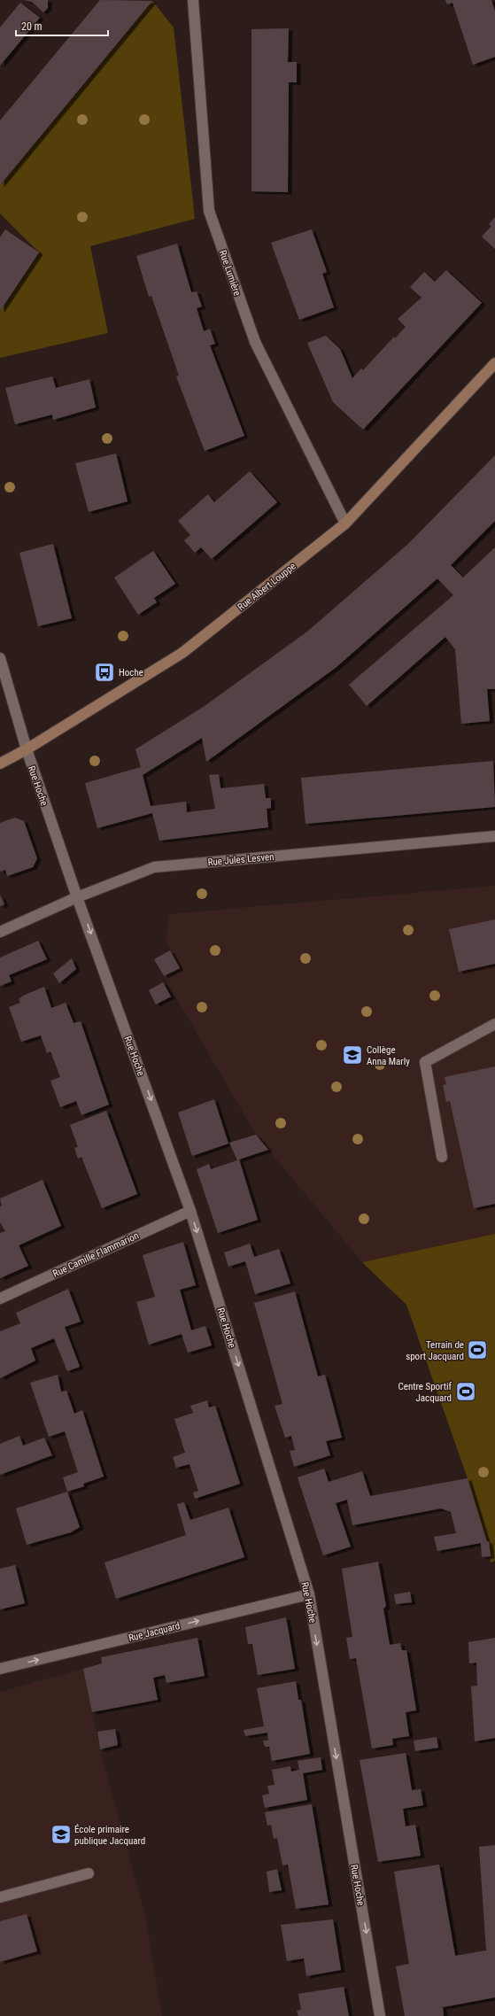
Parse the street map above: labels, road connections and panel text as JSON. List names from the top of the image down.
{
  "streets": {
    "main road": ["Rue Albert Louppe"],
    "street": [
      "Rue Lumière",
      "Rue Hoche",
      "Rue Jules Lesven",
      "Rue Camille Flammarion",
      "Rue Jacquard"
    ]
  },
  "crossings": [
    ["Rue Lumière", "Rue Albert Louppe"],
    ["Rue Albert Louppe", "Rue Hoche"],
    ["Rue Hoche", "Rue Jules Lesven"],
    ["Rue Hoche", "Rue Camille Flammarion"],
    ["Rue Hoche", "Rue Jacquard"]
  ],
  "one_way": ["Rue Hoche", "Rue Jacquard"],
  "places": {
    "bus stop": ["Hoche"],
    "school or university": ["Collège Anna Marly", "École primaire publique Jacquard"],
    "sports": ["Terrain de sport Jacquard", "Centre Sportif Jacquard"]
  },
  "scale_bar": "20 m"
}
